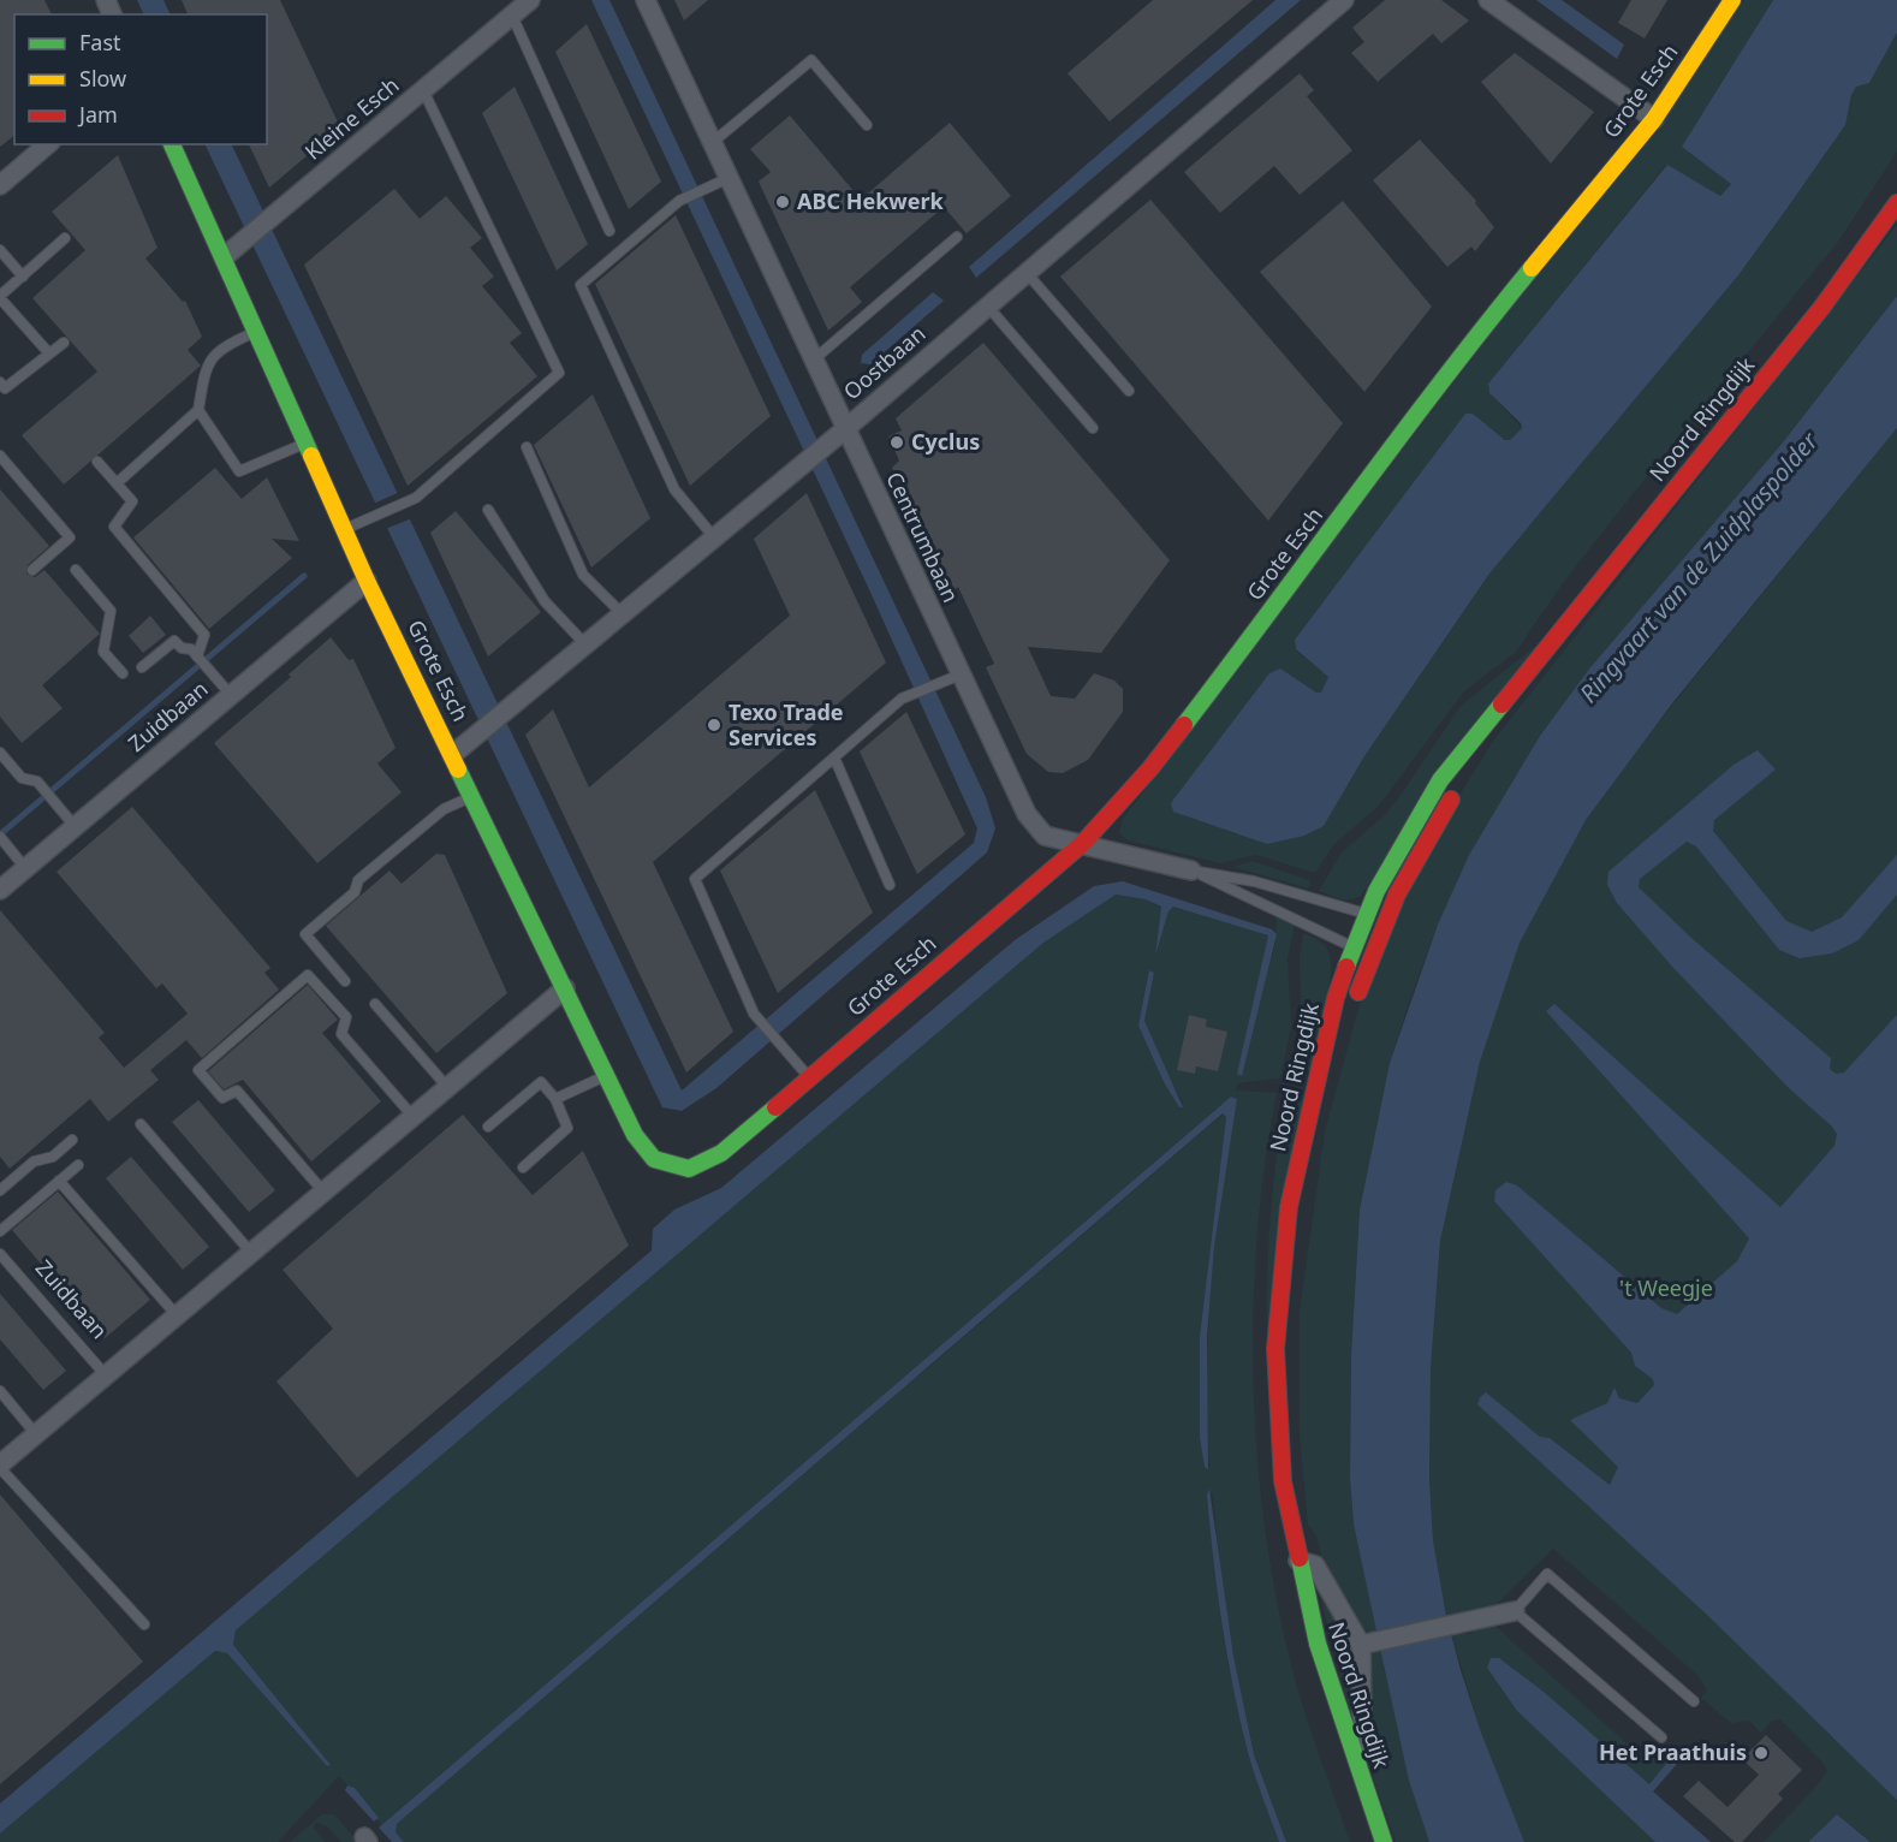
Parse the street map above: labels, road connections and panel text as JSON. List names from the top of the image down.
{
  "streets": {
    "street": [
      "Grote Esch",
      "Kleine Esch",
      "Oostbaan",
      "Noord Ringdijk",
      "Centrumbaan",
      "Zuidbaan"
    ]
  },
  "crossings": [
    ["Grote Esch", "Kleine Esch"],
    ["Grote Esch", "Oostbaan"],
    ["Grote Esch", "Centrumbaan"],
    ["Grote Esch", "Zuidbaan"],
    ["Oostbaan", "Centrumbaan"],
    ["Noord Ringdijk", "Centrumbaan"]
  ],
  "water": ["Ringvaart van de Zuidplaspolder"],
  "parks": ["'t Weegje"],
  "places": [
    "ABC Hekwerk",
    "Cyclus",
    "Texo Trade Services",
    "Het Praathuis"
  ],
  "legend": ["Fast", "Slow", "Jam"]
}
